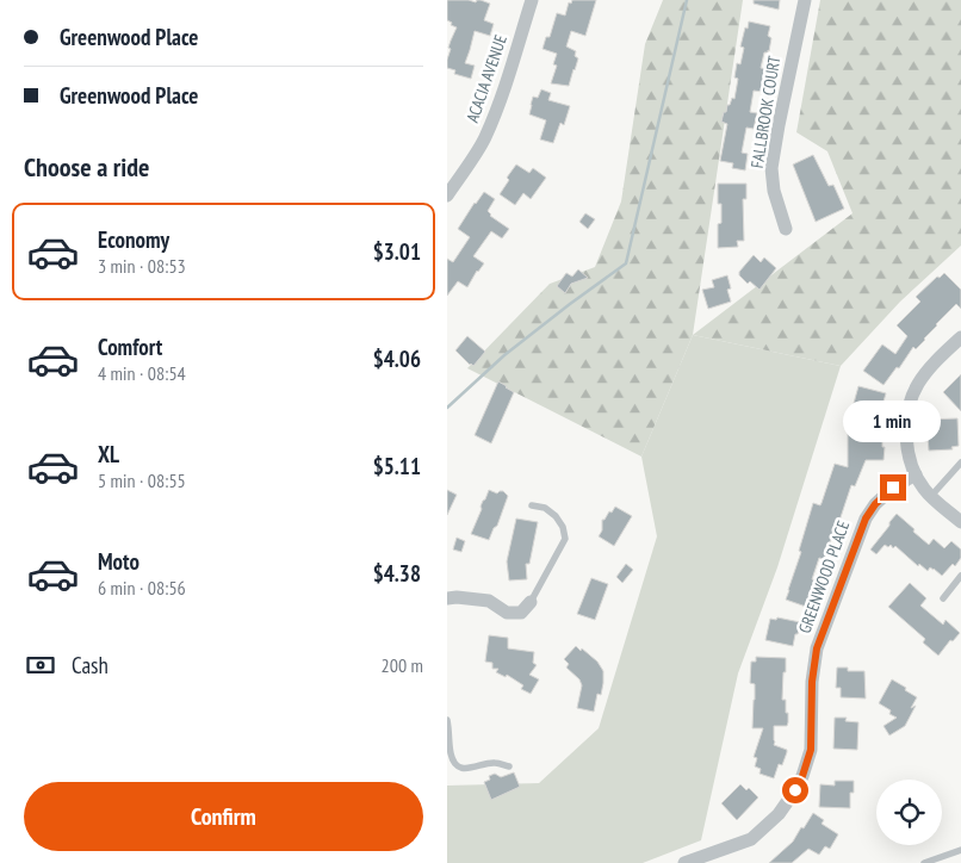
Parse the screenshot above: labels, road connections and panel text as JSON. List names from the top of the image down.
{
  "streets": {
    "street": ["ACACIA AVENUE", "FALLBROOK COURT", "GREENWOOD PLACE"]
  },
  "page": {
    "banner": ["Greenwood Place", "Greenwood Place"],
    "heading": "Choose a ride",
    "list": [
      {
        "name": "Economy",
        "note": "3 min · 08:53",
        "value": "$3.01"
      },
      {
        "name": "Comfort",
        "note": "4 min · 08:54",
        "value": "$4.06"
      },
      {
        "name": "XL",
        "note": "5 min · 08:55",
        "value": "$5.11"
      },
      {
        "name": "Moto",
        "note": "6 min · 08:56",
        "value": "$4.38"
      }
    ],
    "bubble": "1 min",
    "pay": ["Cash", "200 m"],
    "buttons": "Confirm"
  }
}
